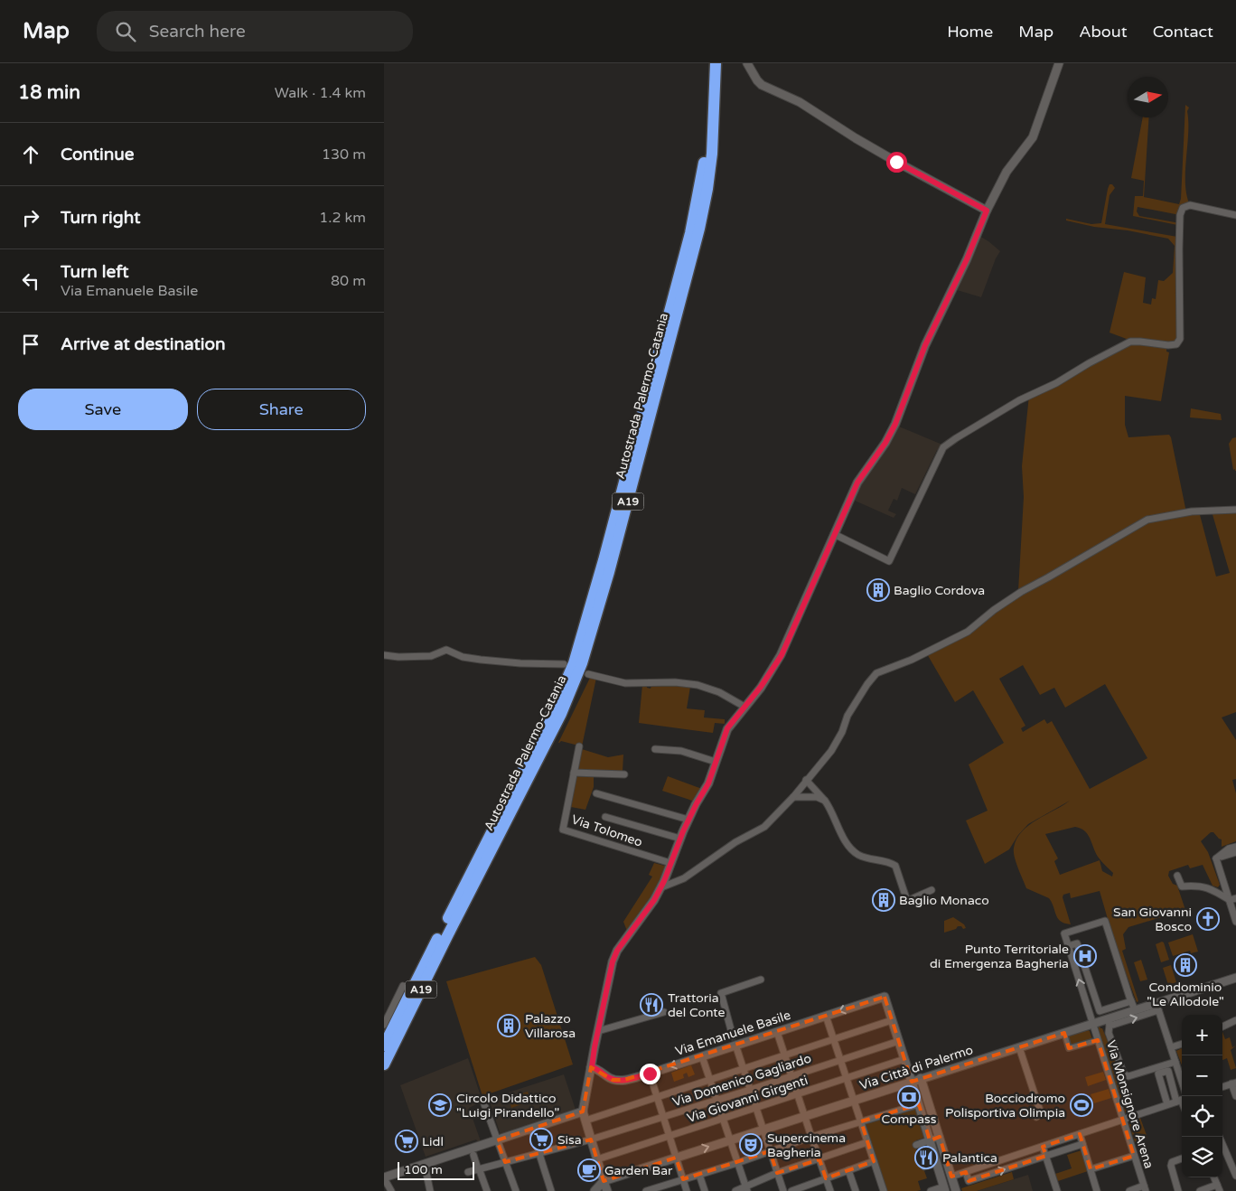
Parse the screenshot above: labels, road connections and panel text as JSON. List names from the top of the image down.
{
  "streets": {
    "highway": ["Autostrada Palermo-Catania", "A19"],
    "street": [
      "Via Tolomeo",
      "Via Emanuele Basile",
      "Via Città di Palermo",
      "Via Domenico Gagliardo",
      "Via Giovanni Girgenti",
      "Via Monsignore Arena"
    ]
  },
  "crossings": [
    ["Via Città di Palermo", "Via Monsignore Arena"]
  ],
  "places": {
    "building": [
      "Baglio Cordova",
      "Baglio Monaco",
      "Condominio \"Le Allodole\"",
      "Palazzo Villarosa"
    ],
    "church": ["San Giovanni Bosco"],
    "hospital": ["Punto Territoriale di Emergenza Bagheria"],
    "restaurant": ["Trattoria del Conte", "Palantica"],
    "bank": ["Compass"],
    "school or university": ["Circolo Didattico \"Luigi Pirandello\""],
    "sports": ["Bocciodromo Polisportiva Olimpia"],
    "supermarket": ["Sisa", "Lidl"],
    "theatre": ["Supercinema Bagheria"],
    "cafe": ["Garden Bar"]
  },
  "scale_bar": "100 m",
  "north": "right",
  "page": {
    "header": "Map",
    "search": "Search here",
    "nav": [
      "Home",
      "Map",
      "About",
      "Contact"
    ],
    "heading": ["18 min", "Walk · 1.4 km"],
    "list": [
      ["Continue", "130 m"],
      ["Turn right", "1.2 km"],
      ["Turn left", "Via Emanuele Basile", "80 m"],
      "Arrive at destination"
    ],
    "buttons": ["Save", "Share"],
    "map_buttons": ["+", "−"],
    "scale": "100 m"
  }
}
